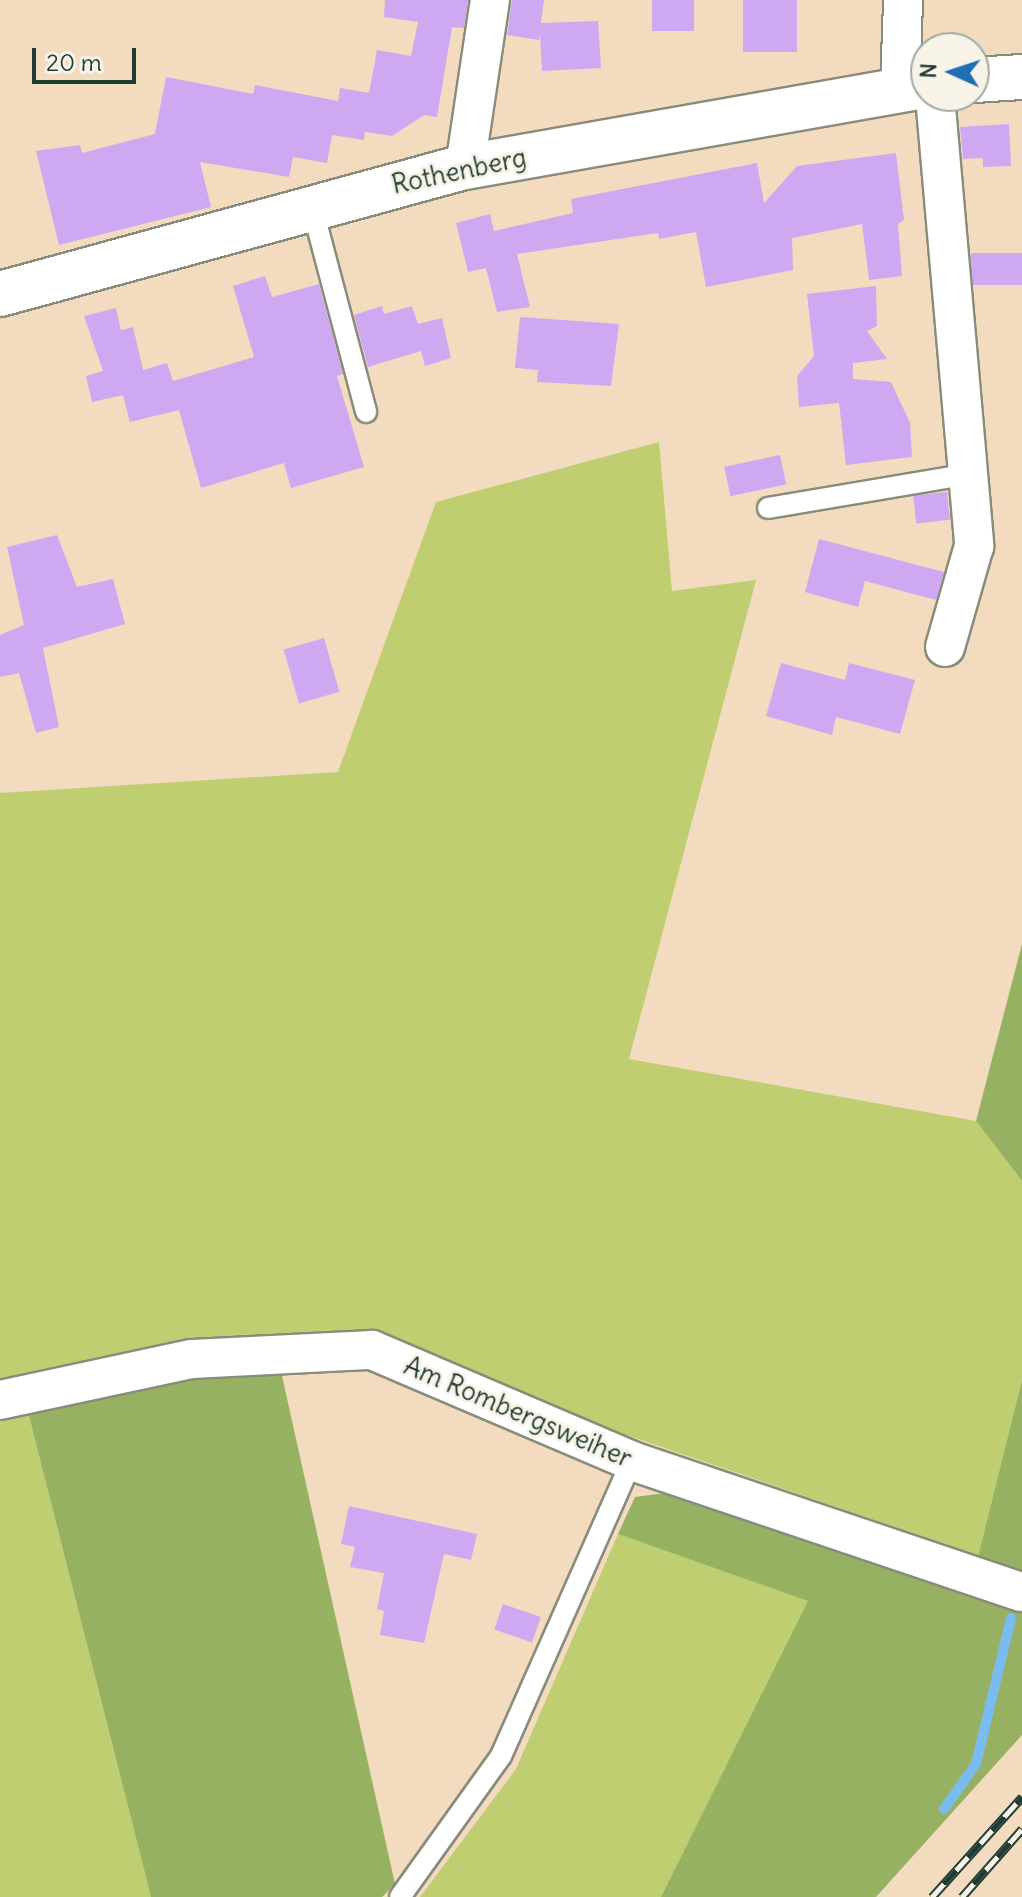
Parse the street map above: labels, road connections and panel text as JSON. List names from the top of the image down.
{
  "streets": {
    "street": ["Rothenberg", "Am Rombergsweiher"]
  },
  "scale_bar": "20 m",
  "north": "left"
}
